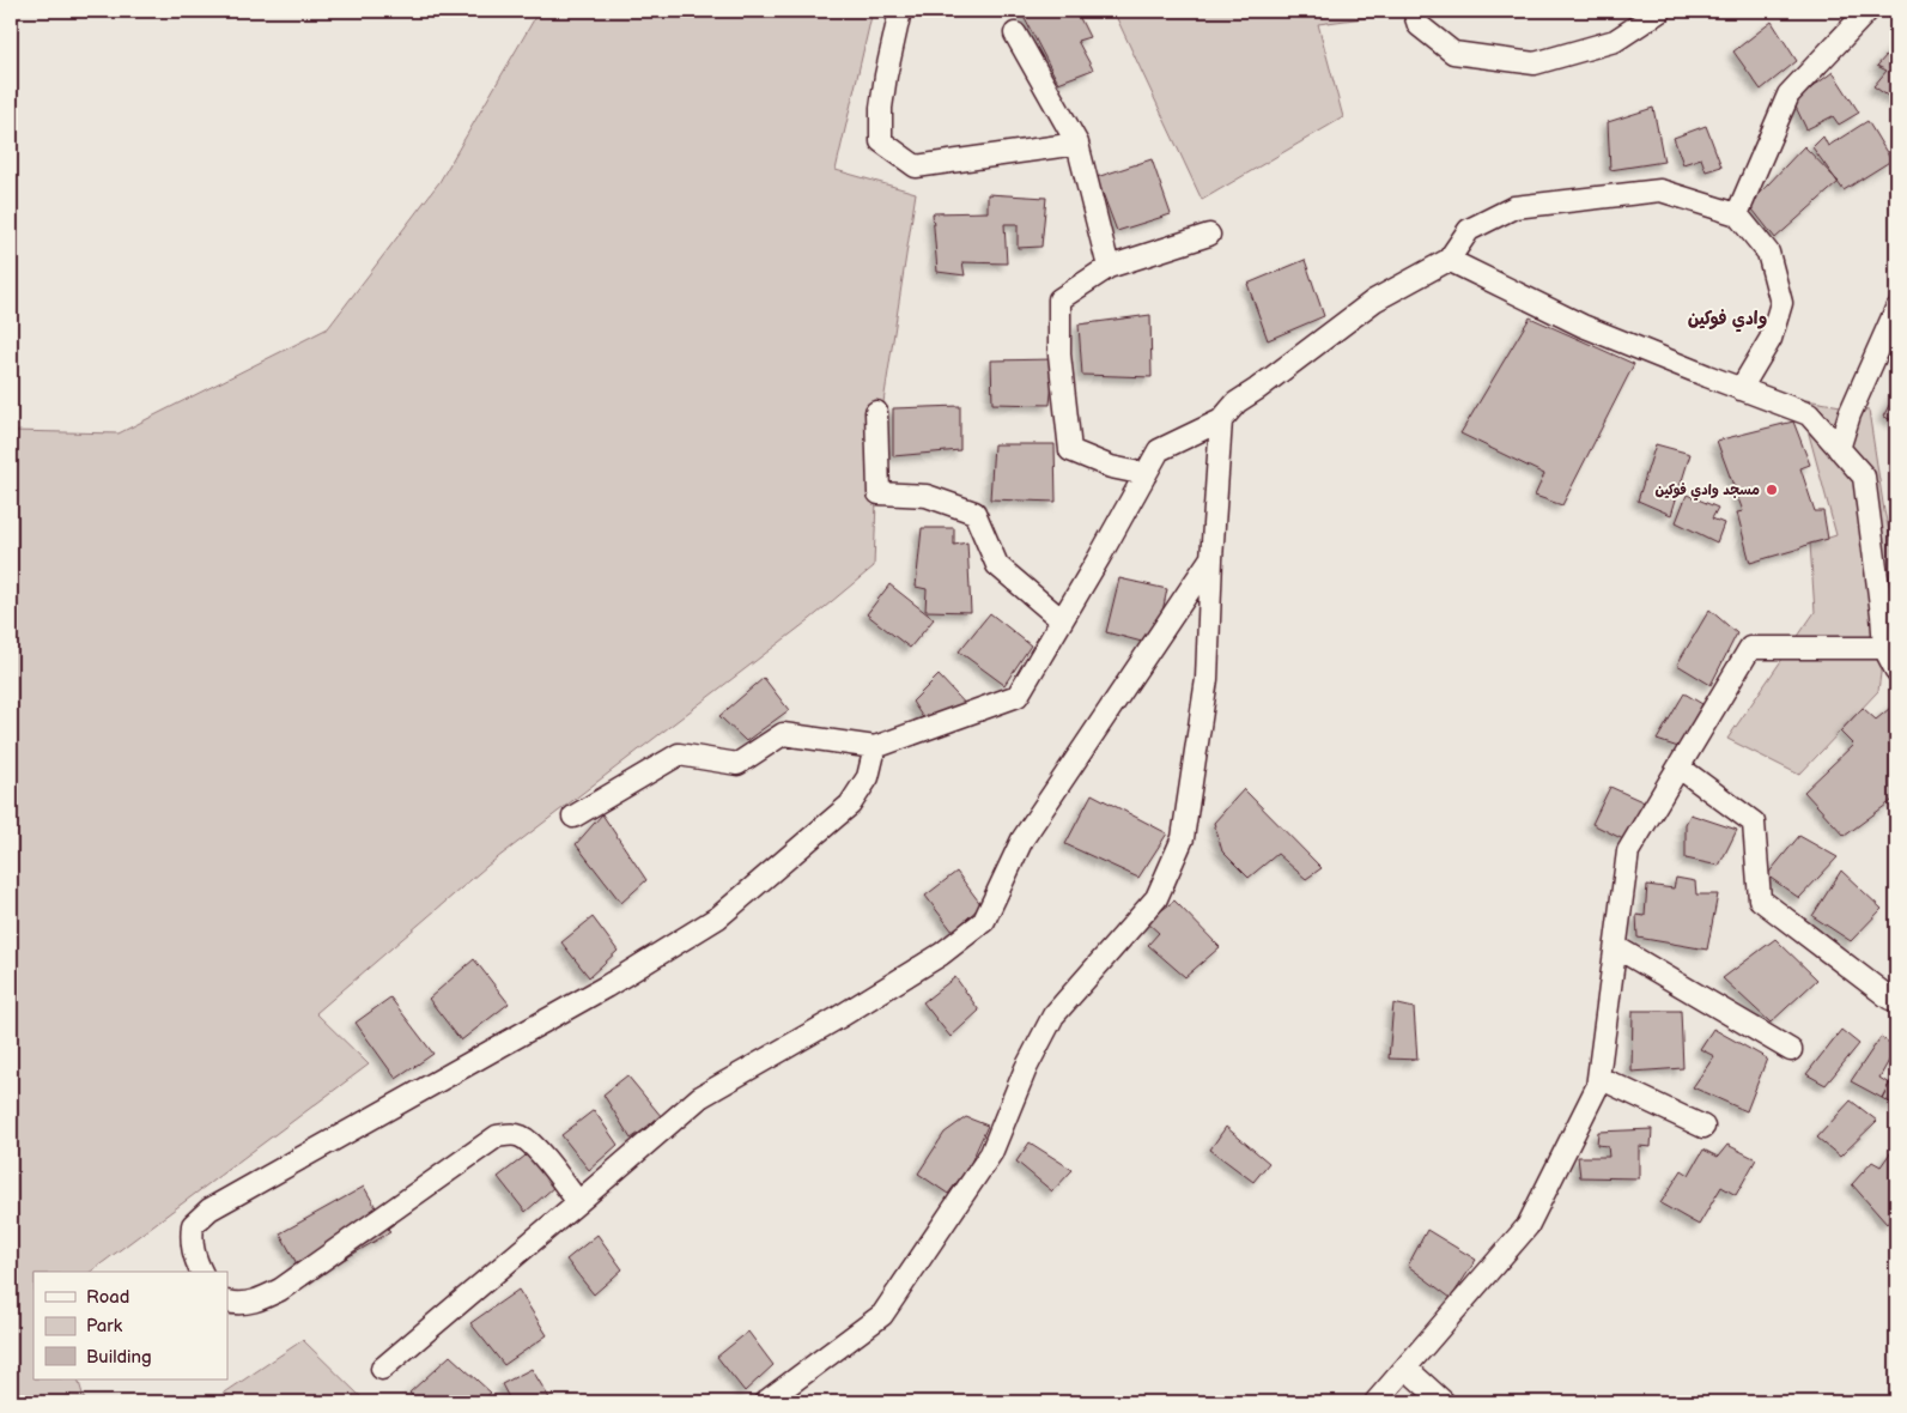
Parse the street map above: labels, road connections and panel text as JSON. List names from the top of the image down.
{
  "districts": ["وادي فوكين"],
  "places": ["مسجد وادي فوكين"],
  "legend": ["Road", "Park", "Building"]
}
